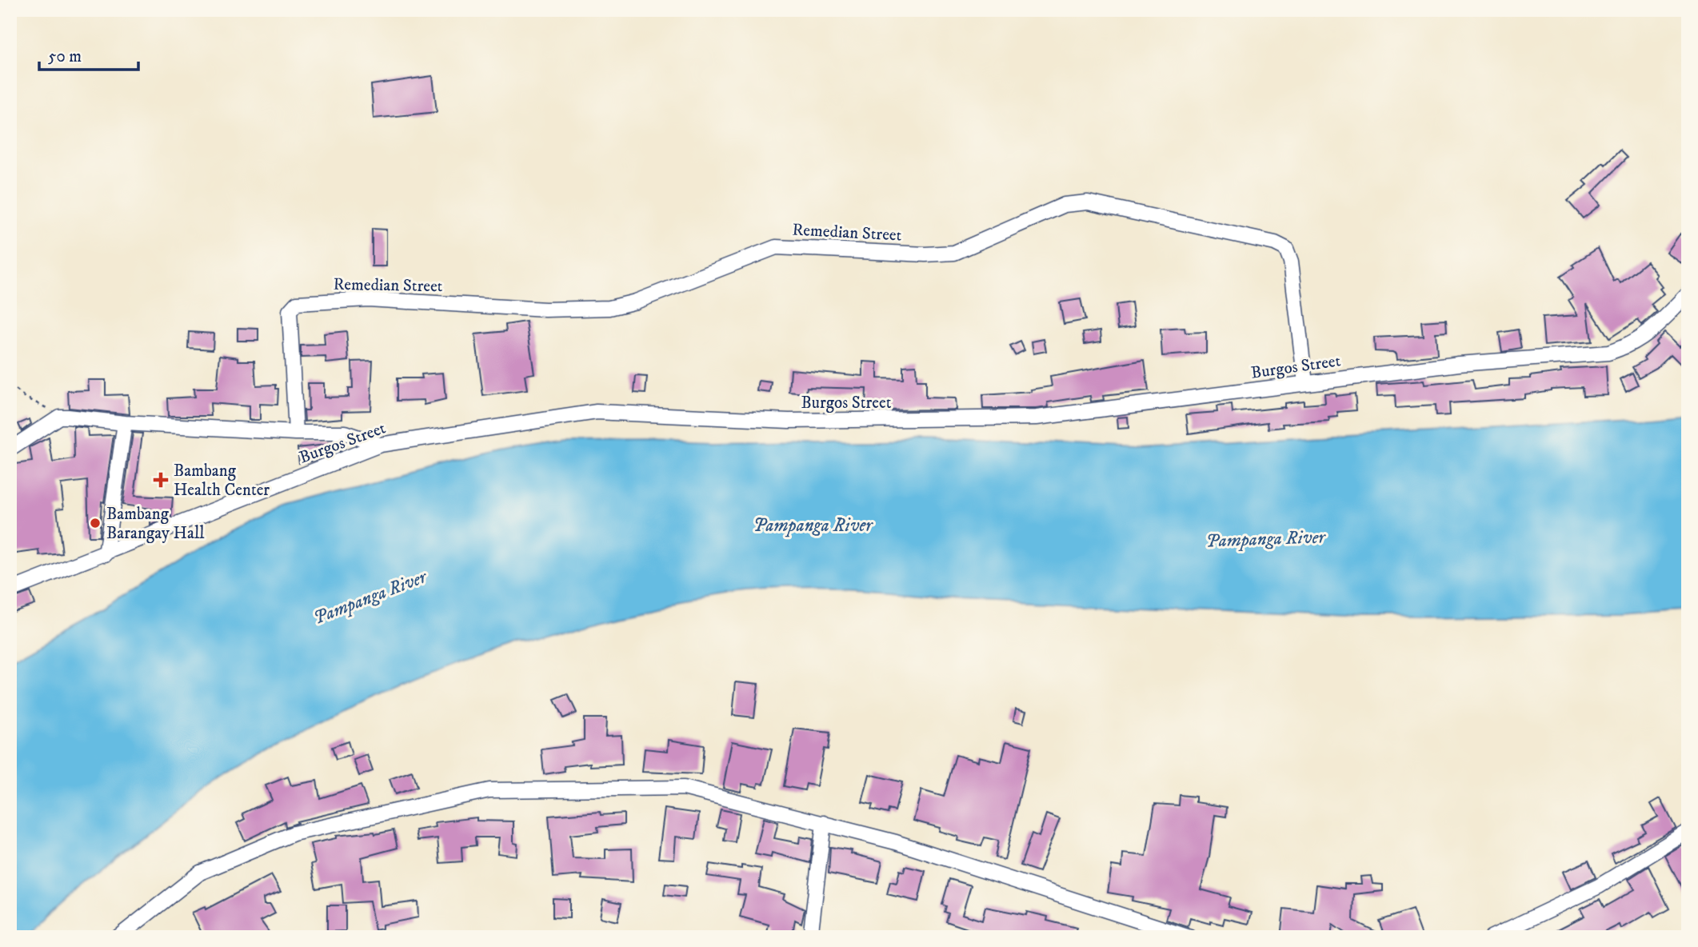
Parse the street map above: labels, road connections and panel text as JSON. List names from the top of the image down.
{
  "streets": {
    "street": ["Remedian Street", "Burgos Street"]
  },
  "crossings": [
    ["Remedian Street", "Burgos Street"]
  ],
  "water": ["Pampanga River"],
  "places": {
    "health": ["Bambang Health Center"],
    "other": ["Bambang Barangay Hall"]
  },
  "scale_bar": "50 m"
}
